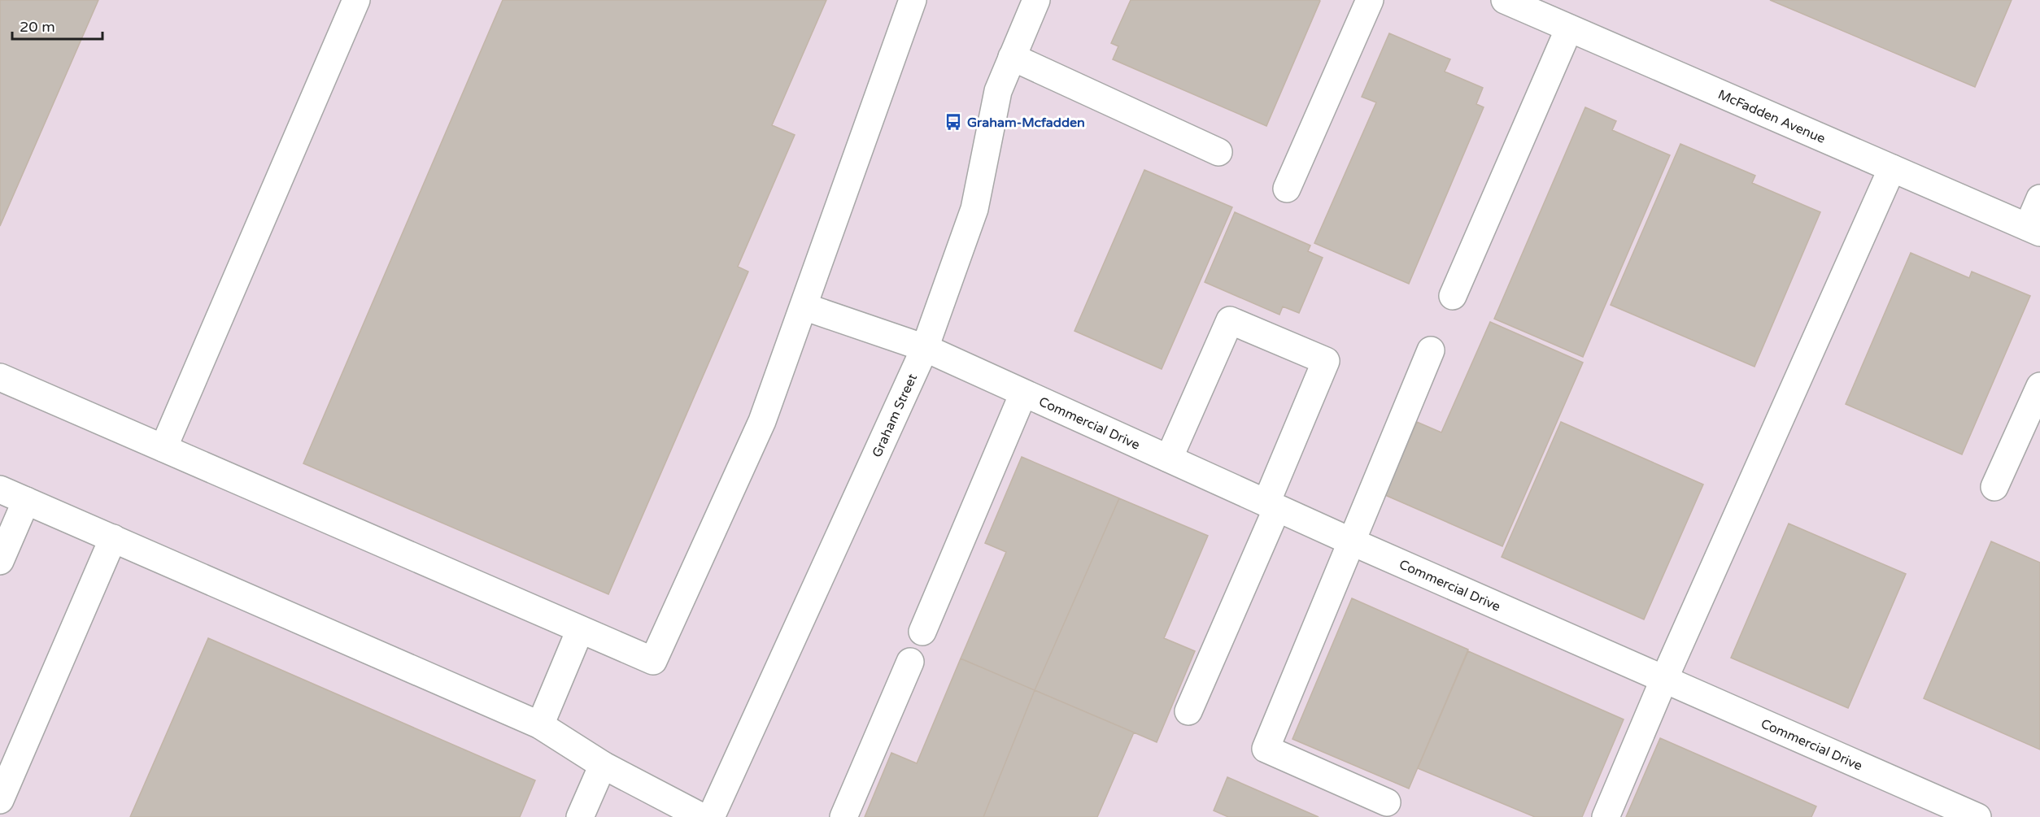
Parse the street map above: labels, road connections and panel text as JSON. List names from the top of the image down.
{
  "streets": {
    "street": ["McFadden Avenue", "Graham Street", "Commercial Drive"]
  },
  "crossings": [
    ["Graham Street", "Commercial Drive"]
  ],
  "places": {
    "bus stop": ["Graham-Mcfadden"]
  },
  "scale_bar": "20 m"
}
